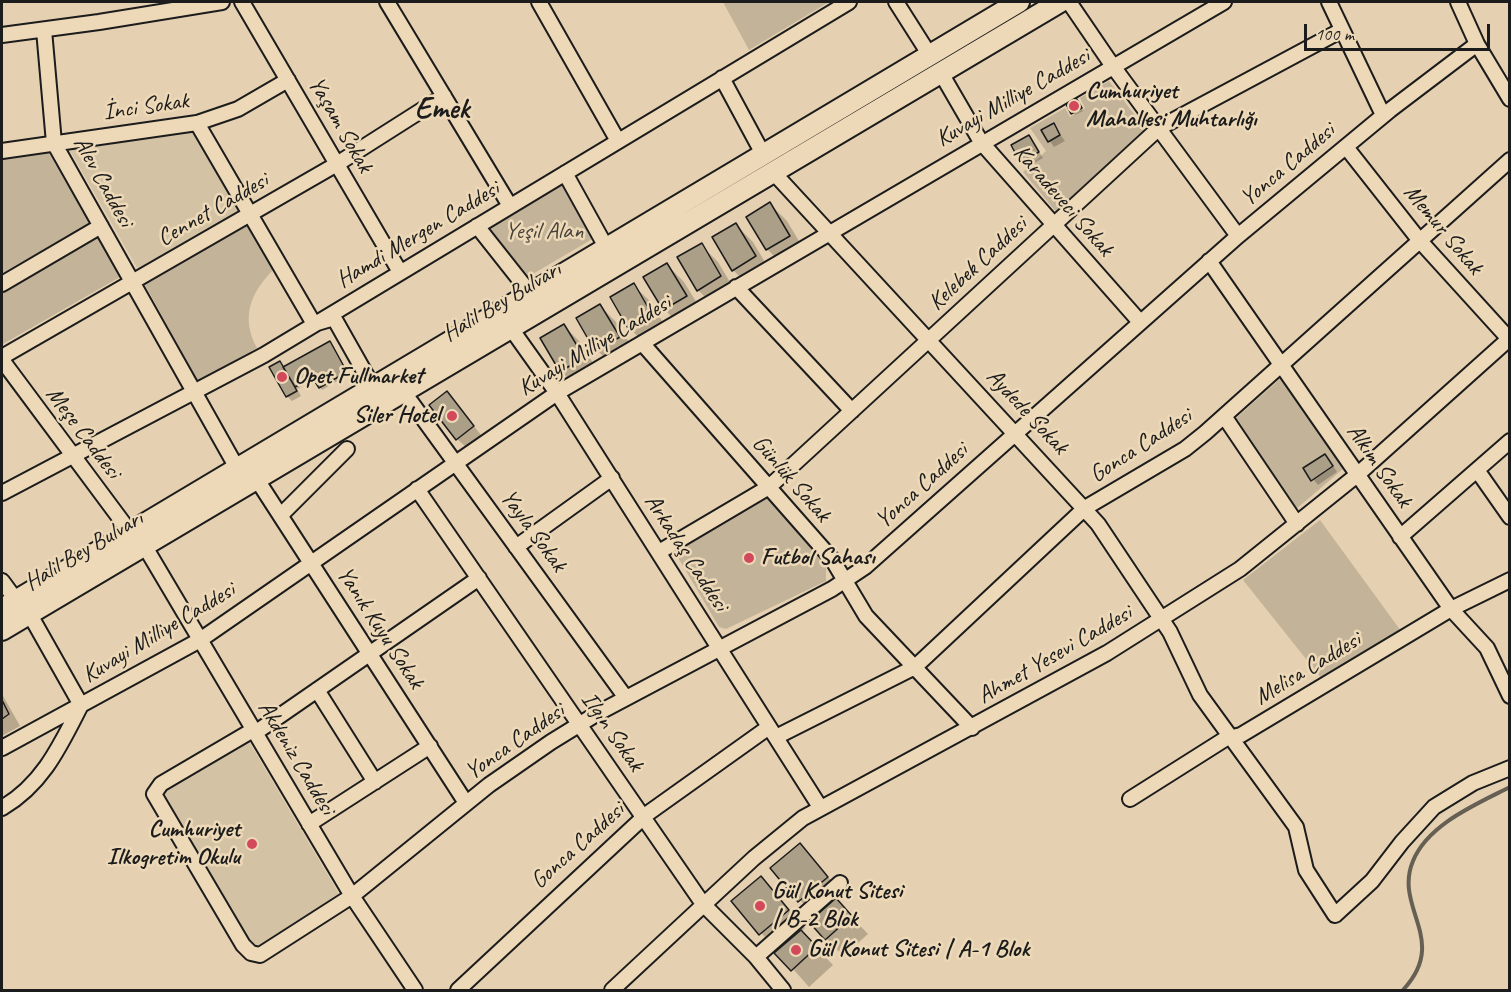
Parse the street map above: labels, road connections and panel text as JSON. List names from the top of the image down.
{
  "streets": {
    "highway": ["Halil Bey Bulvarı"],
    "street": [
      "Kuvayi Milliye Caddesi",
      "İnci Sokak",
      "Yaşam Sokak",
      "Yonca Caddesi",
      "Alev Caddesi",
      "Karadeveci Sokak",
      "Cennet Caddesi",
      "Memur Sokak",
      "Hamdi Mergen Caddesi",
      "Kelebek Caddesi",
      "Aydede Sokak",
      "Meşe Caddesi",
      "Gonca Caddesi",
      "Alkım Sokak",
      "Günlük Sokak",
      "Yayla Sokak",
      "Arkadaş Caddesi",
      "Yanık Kuyu Sokak",
      "Ahmet Yesevi Caddesi",
      "Melisa Caddesi",
      "Ilgın Sokak",
      "Akdeniz Caddesi"
    ]
  },
  "crossings": [
    ["Kuvayi Milliye Caddesi", "Karadeveci Sokak"],
    ["Kuvayi Milliye Caddesi", "Aydede Sokak"],
    ["Kuvayi Milliye Caddesi", "Günlük Sokak"],
    ["Kuvayi Milliye Caddesi", "Yayla Sokak"],
    ["Kuvayi Milliye Caddesi", "Arkadaş Caddesi"],
    ["Kuvayi Milliye Caddesi", "Yanık Kuyu Sokak"],
    ["Kuvayi Milliye Caddesi", "Ilgın Sokak"],
    ["Kuvayi Milliye Caddesi", "Akdeniz Caddesi"],
    ["İnci Sokak", "Yaşam Sokak"],
    ["İnci Sokak", "Alev Caddesi"],
    ["Yaşam Sokak", "Cennet Caddesi"],
    ["Yaşam Sokak", "Hamdi Mergen Caddesi"],
    ["Yonca Caddesi", "Karadeveci Sokak"],
    ["Yonca Caddesi", "Memur Sokak"],
    ["Yonca Caddesi", "Aydede Sokak"],
    ["Yonca Caddesi", "Alkım Sokak"],
    ["Yonca Caddesi", "Günlük Sokak"],
    ["Yonca Caddesi", "Yayla Sokak"],
    ["Yonca Caddesi", "Arkadaş Caddesi"],
    ["Yonca Caddesi", "Yanık Kuyu Sokak"],
    ["Yonca Caddesi", "Ilgın Sokak"],
    ["Yonca Caddesi", "Akdeniz Caddesi"],
    ["Alev Caddesi", "Cennet Caddesi"],
    ["Alev Caddesi", "Hamdi Mergen Caddesi"],
    ["Alev Caddesi", "Halil Bey Bulvarı"],
    ["Karadeveci Sokak", "Kelebek Caddesi"],
    ["Karadeveci Sokak", "Halil Bey Bulvarı"],
    ["Cennet Caddesi", "Meşe Caddesi"],
    ["Memur Sokak", "Gonca Caddesi"],
    ["Memur Sokak", "Ahmet Yesevi Caddesi"],
    ["Hamdi Mergen Caddesi", "Meşe Caddesi"],
    ["Kelebek Caddesi", "Aydede Sokak"],
    ["Kelebek Caddesi", "Günlük Sokak"],
    ["Kelebek Caddesi", "Arkadaş Caddesi"],
    ["Halil Bey Bulvarı", "Aydede Sokak"],
    ["Halil Bey Bulvarı", "Meşe Caddesi"],
    ["Halil Bey Bulvarı", "Yayla Sokak"],
    ["Halil Bey Bulvarı", "Arkadaş Caddesi"],
    ["Halil Bey Bulvarı", "Yanık Kuyu Sokak"],
    ["Halil Bey Bulvarı", "Akdeniz Caddesi"],
    ["Aydede Sokak", "Gonca Caddesi"],
    ["Aydede Sokak", "Ahmet Yesevi Caddesi"],
    ["Aydede Sokak", "Melisa Caddesi"],
    ["Meşe Caddesi", "Akdeniz Caddesi"],
    ["Gonca Caddesi", "Alkım Sokak"],
    ["Gonca Caddesi", "Günlük Sokak"],
    ["Gonca Caddesi", "Arkadaş Caddesi"],
    ["Gonca Caddesi", "Ilgın Sokak"],
    ["Alkım Sokak", "Ahmet Yesevi Caddesi"],
    ["Alkım Sokak", "Melisa Caddesi"],
    ["Günlük Sokak", "Ahmet Yesevi Caddesi"],
    ["Arkadaş Caddesi", "Ahmet Yesevi Caddesi"],
    ["Ahmet Yesevi Caddesi", "Ilgın Sokak"]
  ],
  "districts": ["Emek"],
  "parks": ["Yeşil Alan"],
  "places": [
    "Cumhuriyet Mahallesi Muhtarlığı",
    "Opet Fullmarket",
    "Siler Hotel",
    "Futbol Sahası",
    "Cumhuriyet Ilkogretim Okulu",
    "Gül Konut Sitesi | B-2 Blok",
    "Gül Konut Sitesi | A-1 Blok"
  ],
  "scale_bar": "100 m"
}
